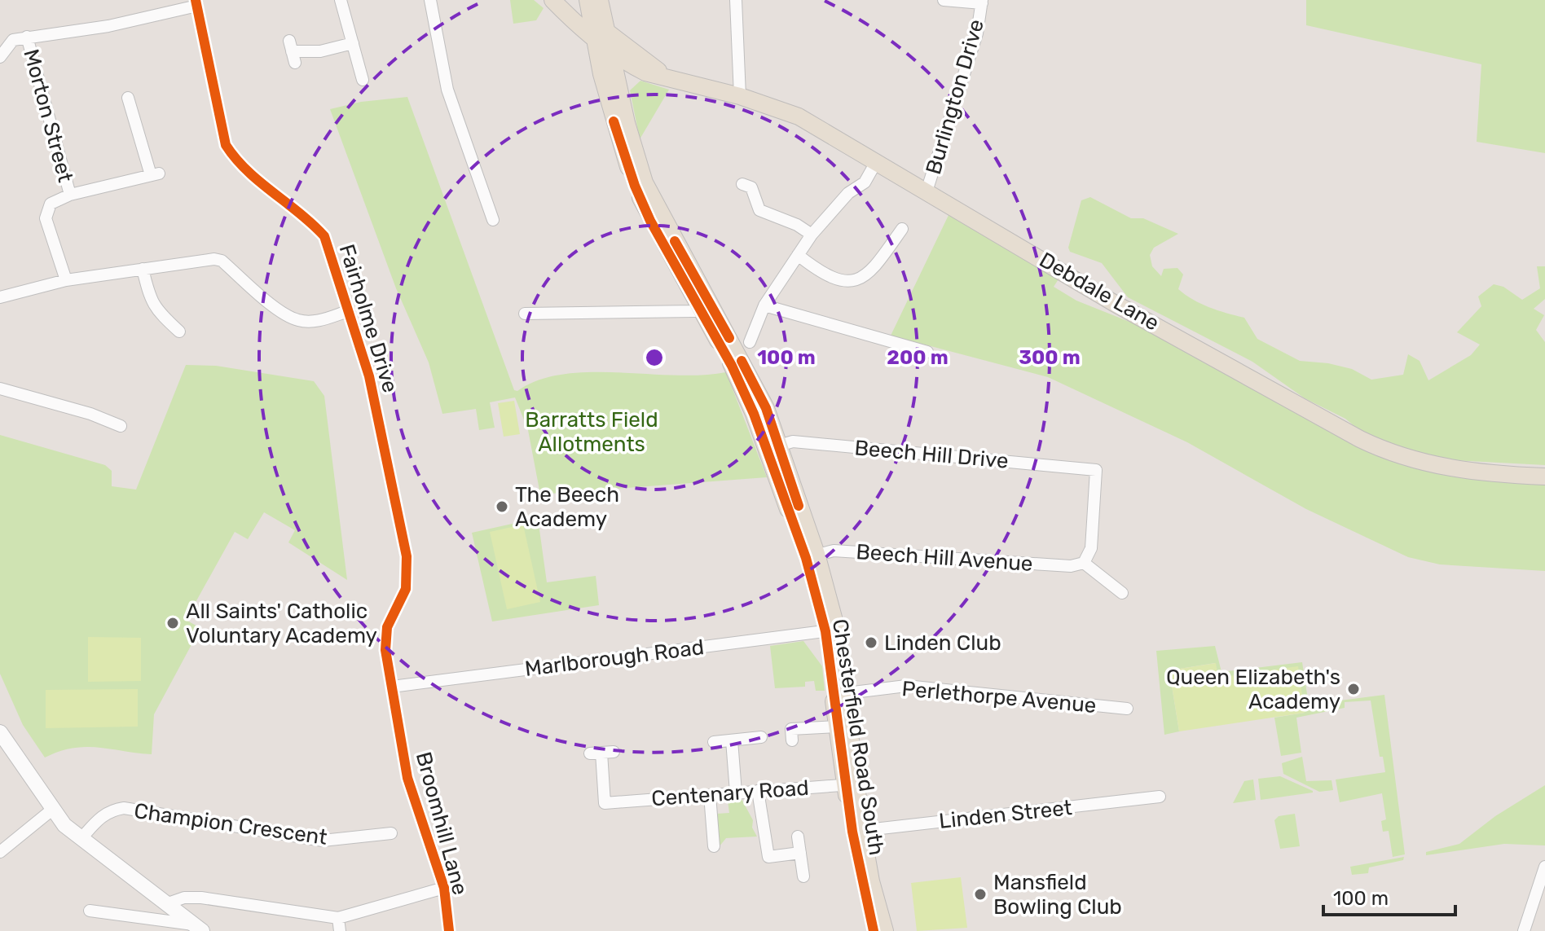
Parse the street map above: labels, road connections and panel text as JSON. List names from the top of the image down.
{
  "streets": {
    "main road": ["Debdale Lane", "Chesterfield Road South"],
    "street": [
      "Burlington Drive",
      "Morton Street",
      "Fairholme Drive",
      "Beech Hill Drive",
      "Beech Hill Avenue",
      "Marlborough Road",
      "Perlethorpe Avenue",
      "Centenary Road",
      "Linden Street",
      "Broomhill Lane",
      "Champion Crescent"
    ]
  },
  "crossings": [
    ["Burlington Drive", "Debdale Lane"],
    ["Debdale Lane", "Chesterfield Road South"],
    ["Fairholme Drive", "Marlborough Road"],
    ["Fairholme Drive", "Broomhill Lane"],
    ["Beech Hill Drive", "Beech Hill Avenue"],
    ["Beech Hill Drive", "Chesterfield Road South"],
    ["Beech Hill Avenue", "Chesterfield Road South"],
    ["Marlborough Road", "Chesterfield Road South"],
    ["Marlborough Road", "Broomhill Lane"],
    ["Perlethorpe Avenue", "Chesterfield Road South"],
    ["Chesterfield Road South", "Centenary Road"],
    ["Chesterfield Road South", "Linden Street"]
  ],
  "parks": ["Barratts Field Allotments"],
  "places": [
    "The Beech Academy",
    "All Saints' Catholic Voluntary Academy",
    "Linden Club",
    "Queen Elizabeth's Academy",
    "Mansfield Bowling Club"
  ],
  "scale_bar": "100 m",
  "rings": ["100 m", "200 m", "300 m"]
}
